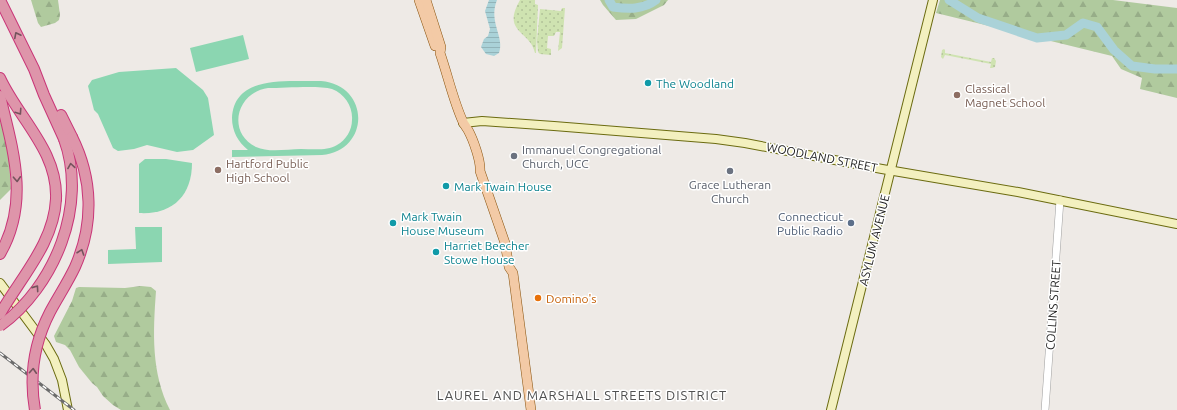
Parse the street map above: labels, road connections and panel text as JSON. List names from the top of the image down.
{
  "streets": {
    "main road": ["WOODLAND STREET", "ASYLUM AVENUE"],
    "street": ["COLLINS STREET"]
  },
  "crossings": [
    ["WOODLAND STREET", "ASYLUM AVENUE"],
    ["WOODLAND STREET", "COLLINS STREET"]
  ],
  "districts": ["LAUREL AND MARSHALL STREETS DISTRICT"],
  "places": [
    "The Woodland",
    "Classical Magnet School",
    "Immanuel Congregational Church, UCC",
    "Hartford Public High School",
    "Grace Lutheran Church",
    "Mark Twain House",
    "Mark Twain House Museum",
    "Connecticut Public Radio",
    "Harriet Beecher Stowe House",
    "Domino's"
  ]
}
